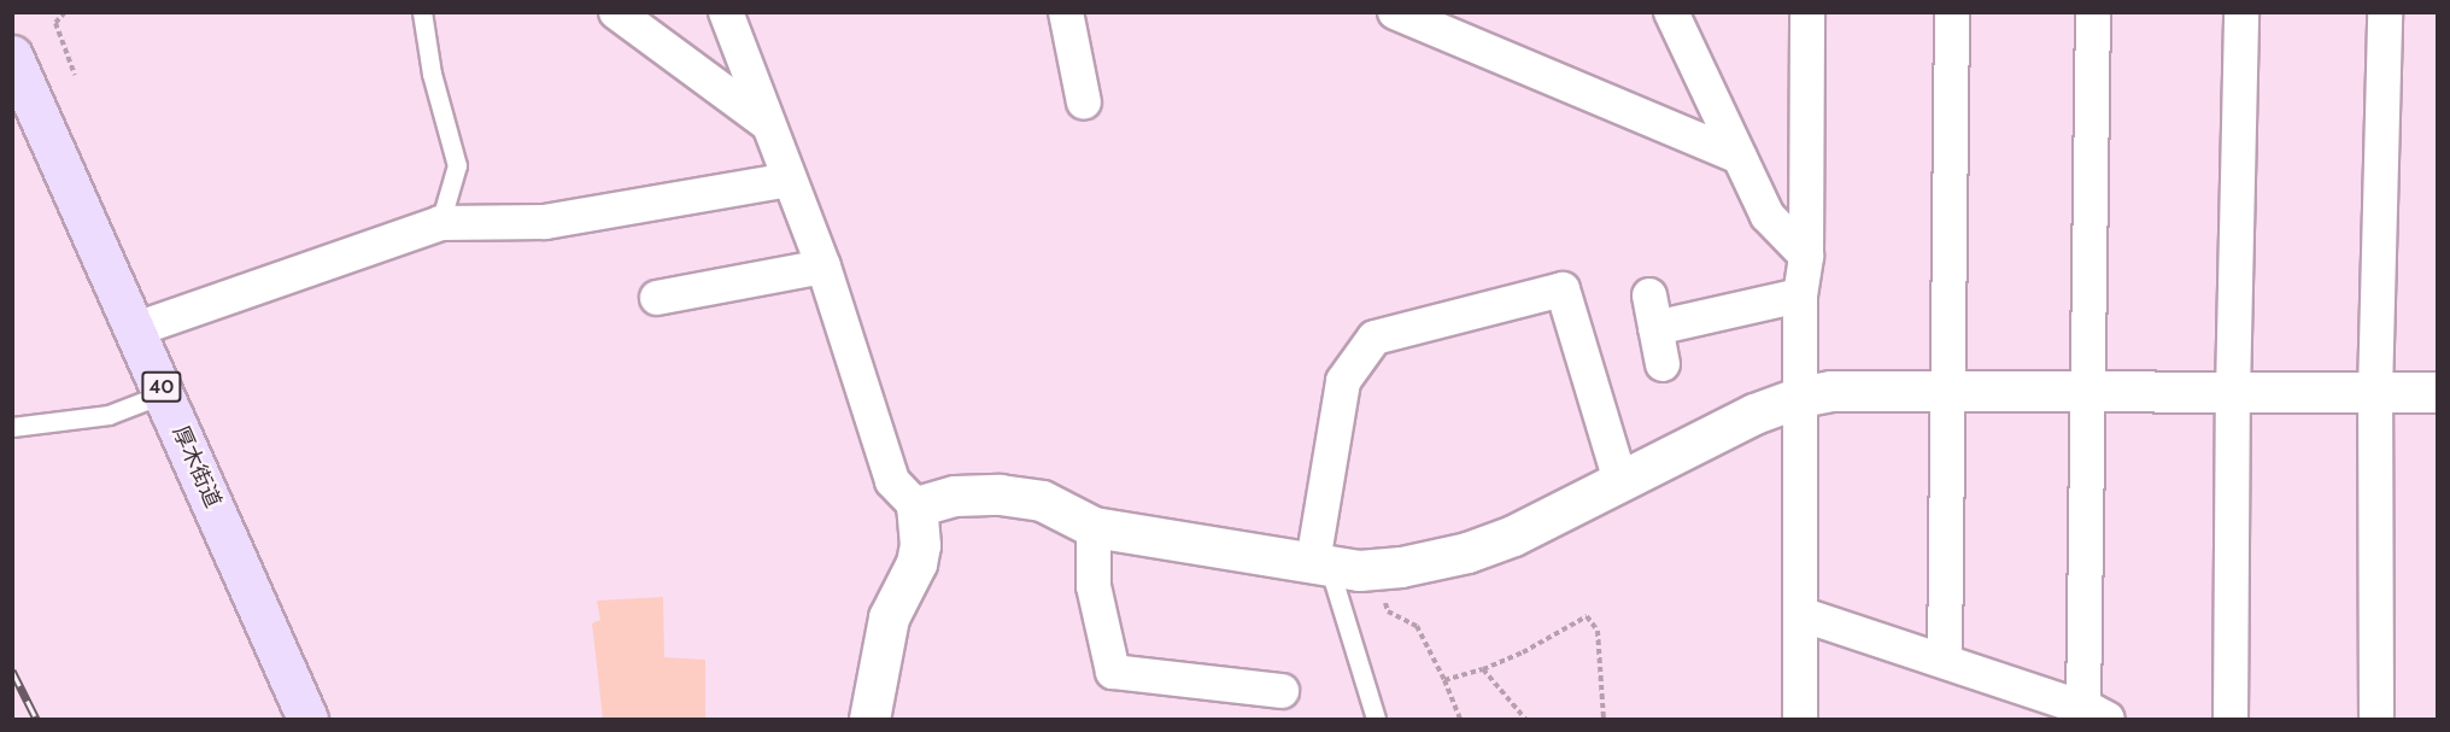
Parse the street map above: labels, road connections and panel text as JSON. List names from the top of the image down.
{
  "streets": {
    "main road": ["40", "厚木街道"]
  }
}
